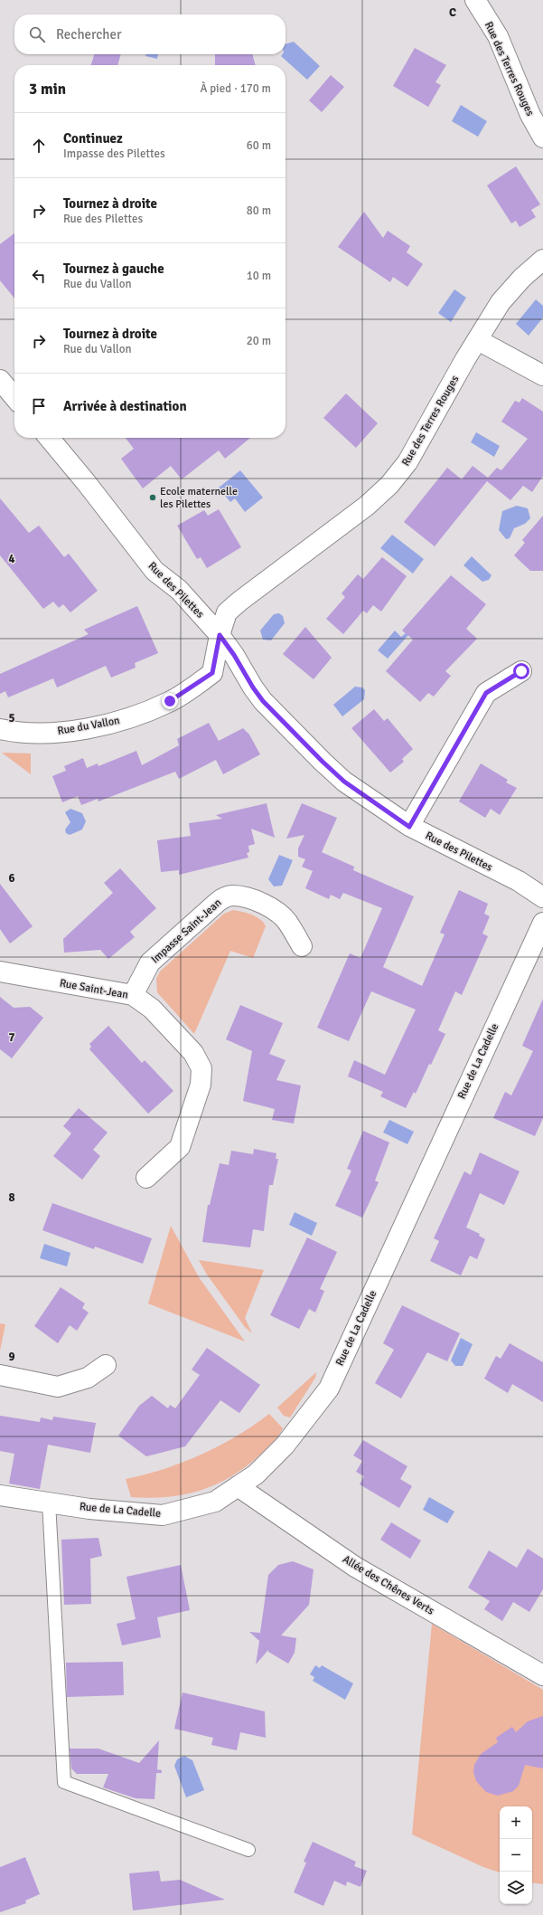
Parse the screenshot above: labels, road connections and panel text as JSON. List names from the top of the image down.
{
  "streets": {
    "street": [
      "Rue des Terres Rouges",
      "Rue des Pilettes",
      "Rue du Vallon",
      "Impasse Saint-Jean",
      "Rue Saint-Jean",
      "Rue de La Cadelle",
      "Allée des Chênes Verts"
    ]
  },
  "crossings": [
    ["Rue des Terres Rouges", "Rue des Pilettes"],
    ["Rue des Terres Rouges", "Rue du Vallon"],
    ["Rue des Pilettes", "Rue du Vallon"],
    ["Impasse Saint-Jean", "Rue Saint-Jean"],
    ["Rue de La Cadelle", "Allée des Chênes Verts"]
  ],
  "places": ["Ecole maternelle les Pilettes"],
  "page": {
    "search": "Rechercher",
    "heading": ["3 min", "À pied · 170 m"],
    "list": [
      ["Continuez", "Impasse des Pilettes", "60 m"],
      ["Tournez à droite", "Rue des Pilettes", "80 m"],
      ["Tournez à gauche", "Rue du Vallon", "10 m"],
      ["Tournez à droite", "Rue du Vallon", "20 m"],
      "Arrivée à destination"
    ],
    "map_buttons": ["+", "−"]
  },
  "grid": {
    "columns": ["C"],
    "rows": [
      "4",
      "5",
      "6",
      "7",
      "8",
      "9"
    ]
  }
}
